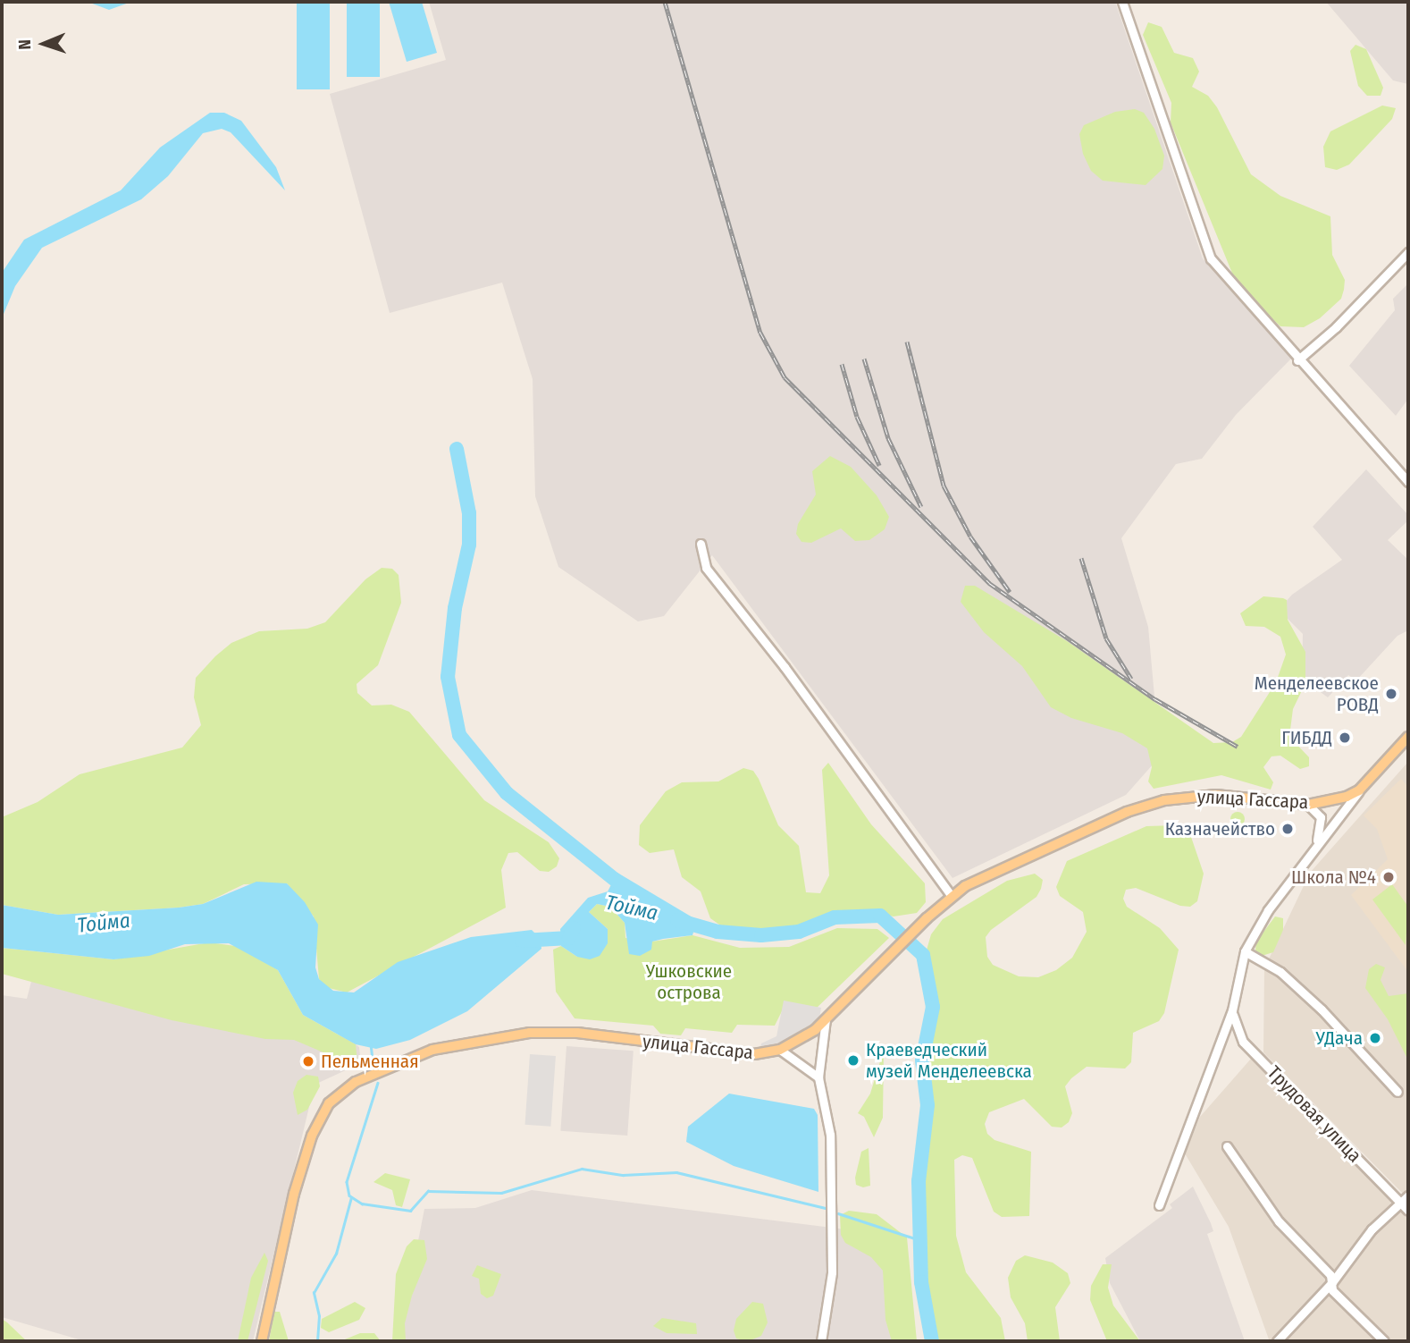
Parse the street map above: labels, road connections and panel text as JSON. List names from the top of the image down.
{
  "streets": {
    "main road": ["улица Гассара"],
    "street": ["Трудовая улица"]
  },
  "water": ["Тойма"],
  "parks": ["Ушковские острова"],
  "places": [
    "Менделеевское РОВД",
    "ГИБДД",
    "Казначейство",
    "Школа №4",
    "УДача",
    "Краеведческий музей Менделеевска",
    "Пельменная"
  ],
  "north": "left"
}
